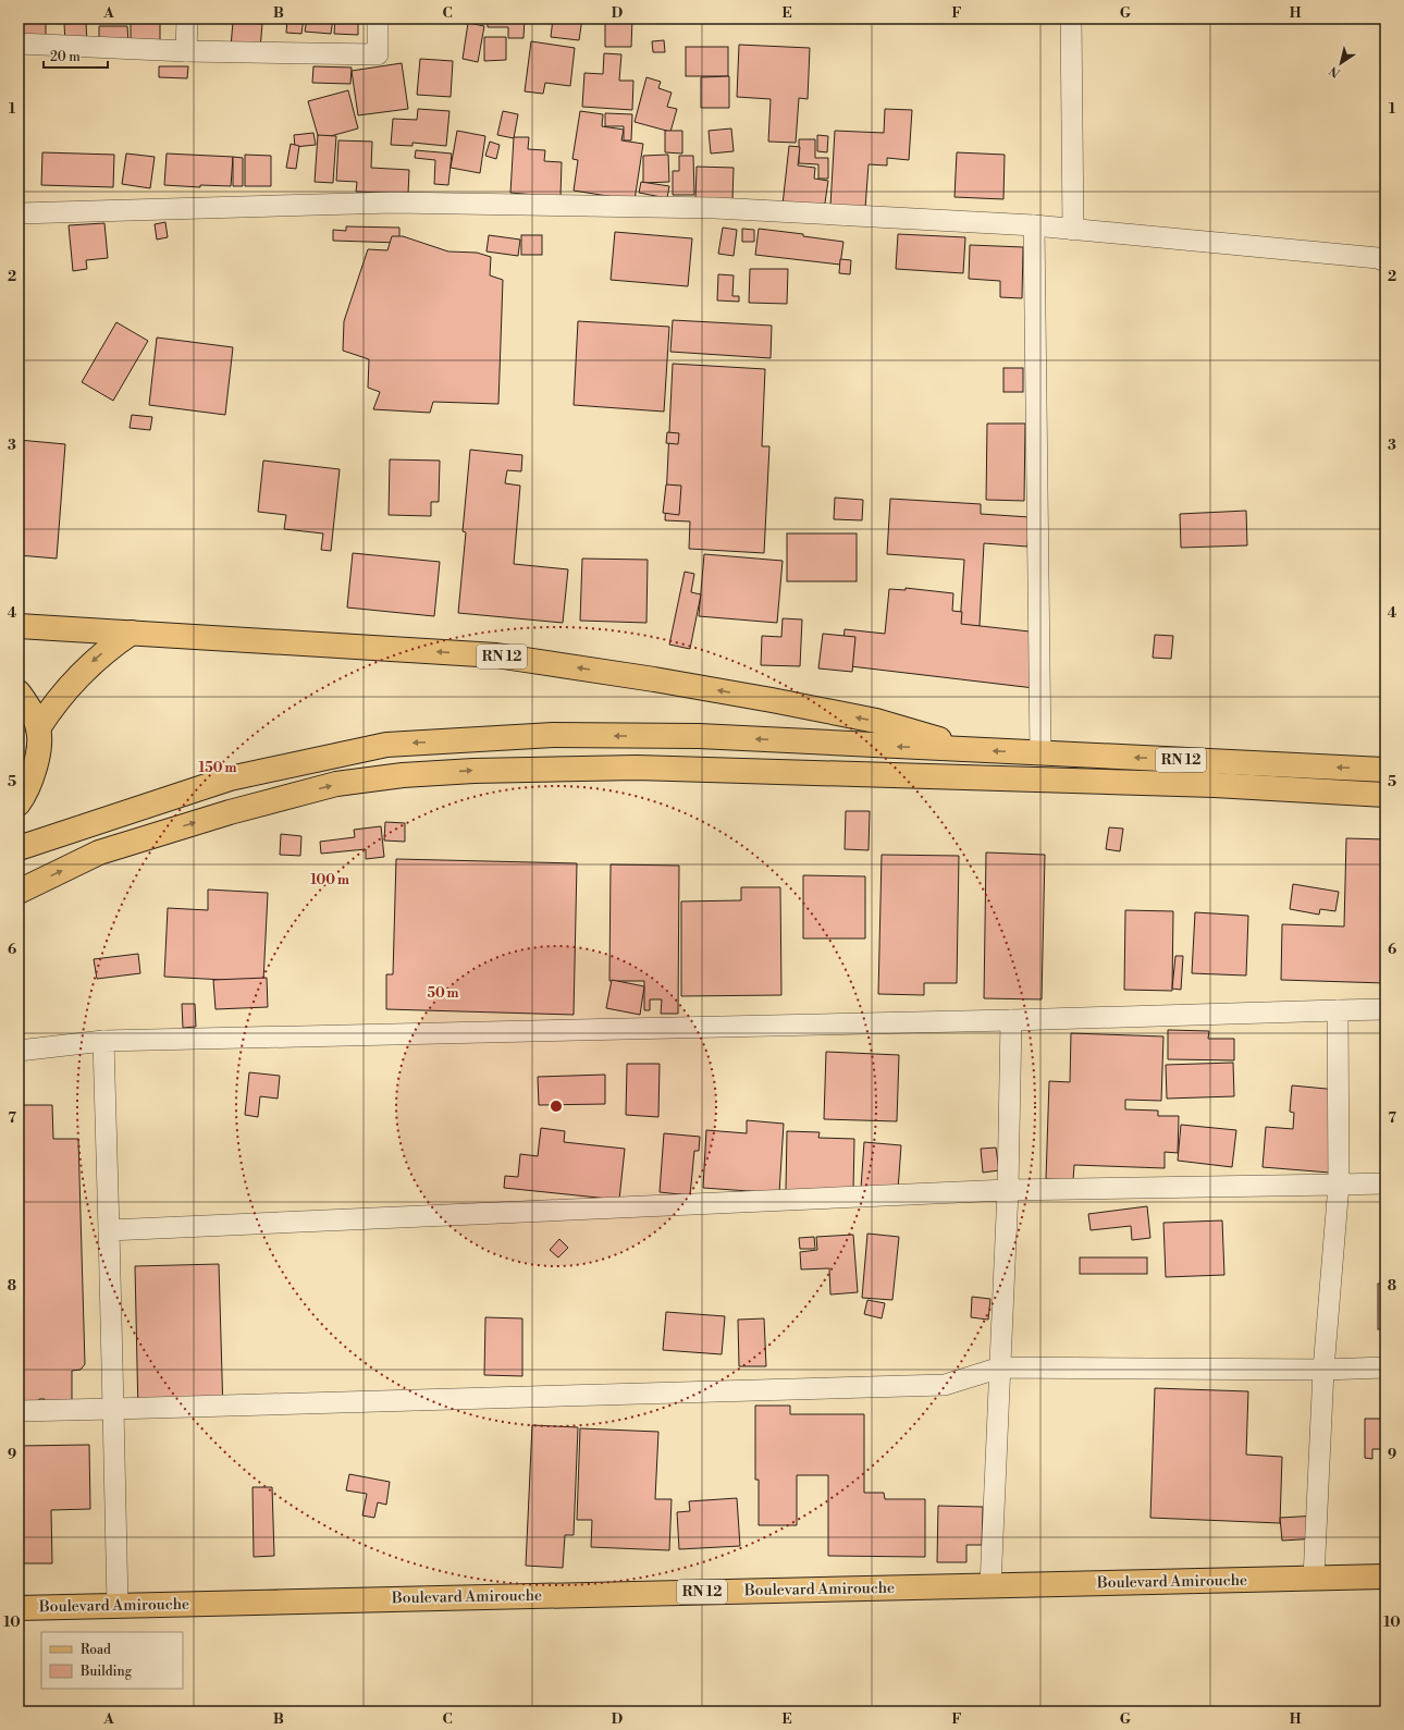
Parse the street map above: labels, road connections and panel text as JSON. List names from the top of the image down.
{
  "streets": {
    "main road": ["RN 12", "Boulevard Amirouche"]
  },
  "legend": ["Road", "Building"],
  "scale_bar": "20 m",
  "north": "bottom left",
  "grid": {
    "columns": [
      "A",
      "B",
      "C",
      "D",
      "E",
      "F",
      "G",
      "H"
    ],
    "rows": [
      "1",
      "2",
      "3",
      "4",
      "5",
      "6",
      "7",
      "8",
      "9",
      "10"
    ]
  },
  "rings": ["150 m", "100 m", "50 m"]
}
